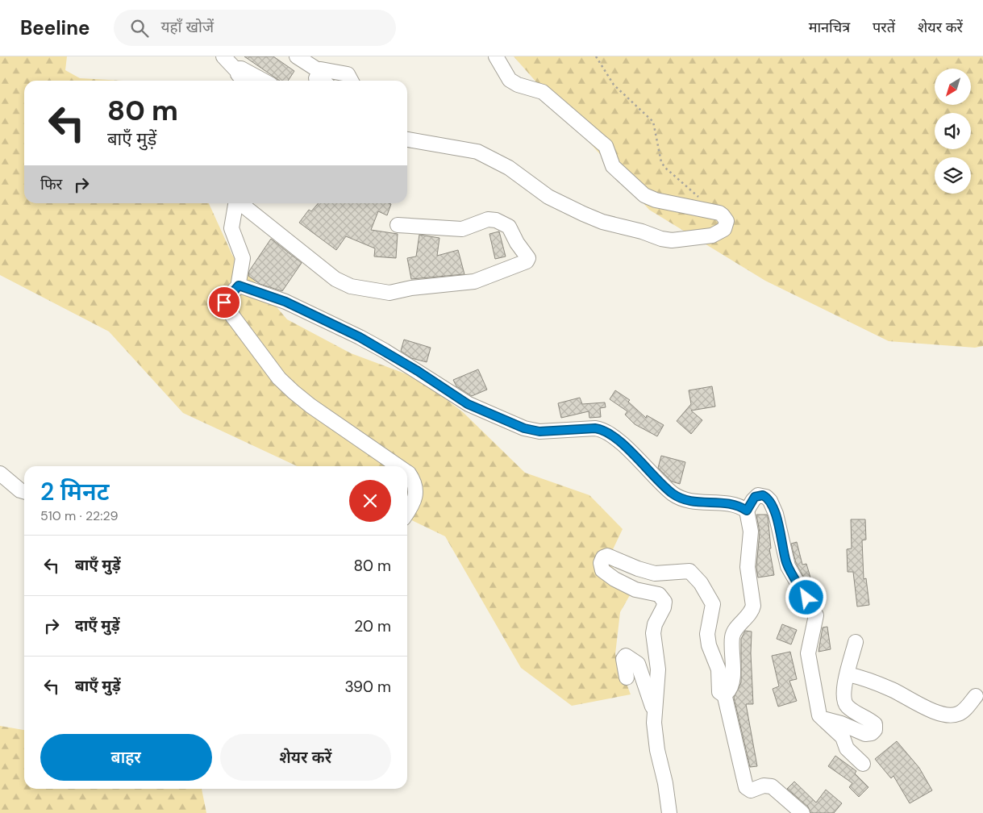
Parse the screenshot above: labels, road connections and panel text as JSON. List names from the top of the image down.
{
  "north": "bottom left",
  "page": {
    "header": "Beeline",
    "search": "यहाँ खोजें",
    "nav": ["मानचित्र", "परतें", "शेयर करें"],
    "turn": ["80 m", "बाएँ मुड़ें"],
    "then": "फिर",
    "heading": ["2 मिनट", "510 m · 22:29"],
    "list": [
      {
        "name": "बाएँ मुड़ें",
        "value": "80 m"
      },
      {
        "name": "दाएँ मुड़ें",
        "value": "20 m"
      },
      {
        "name": "बाएँ मुड़ें",
        "value": "390 m"
      }
    ],
    "buttons": ["बाहर", "शेयर करें"]
  }
}
